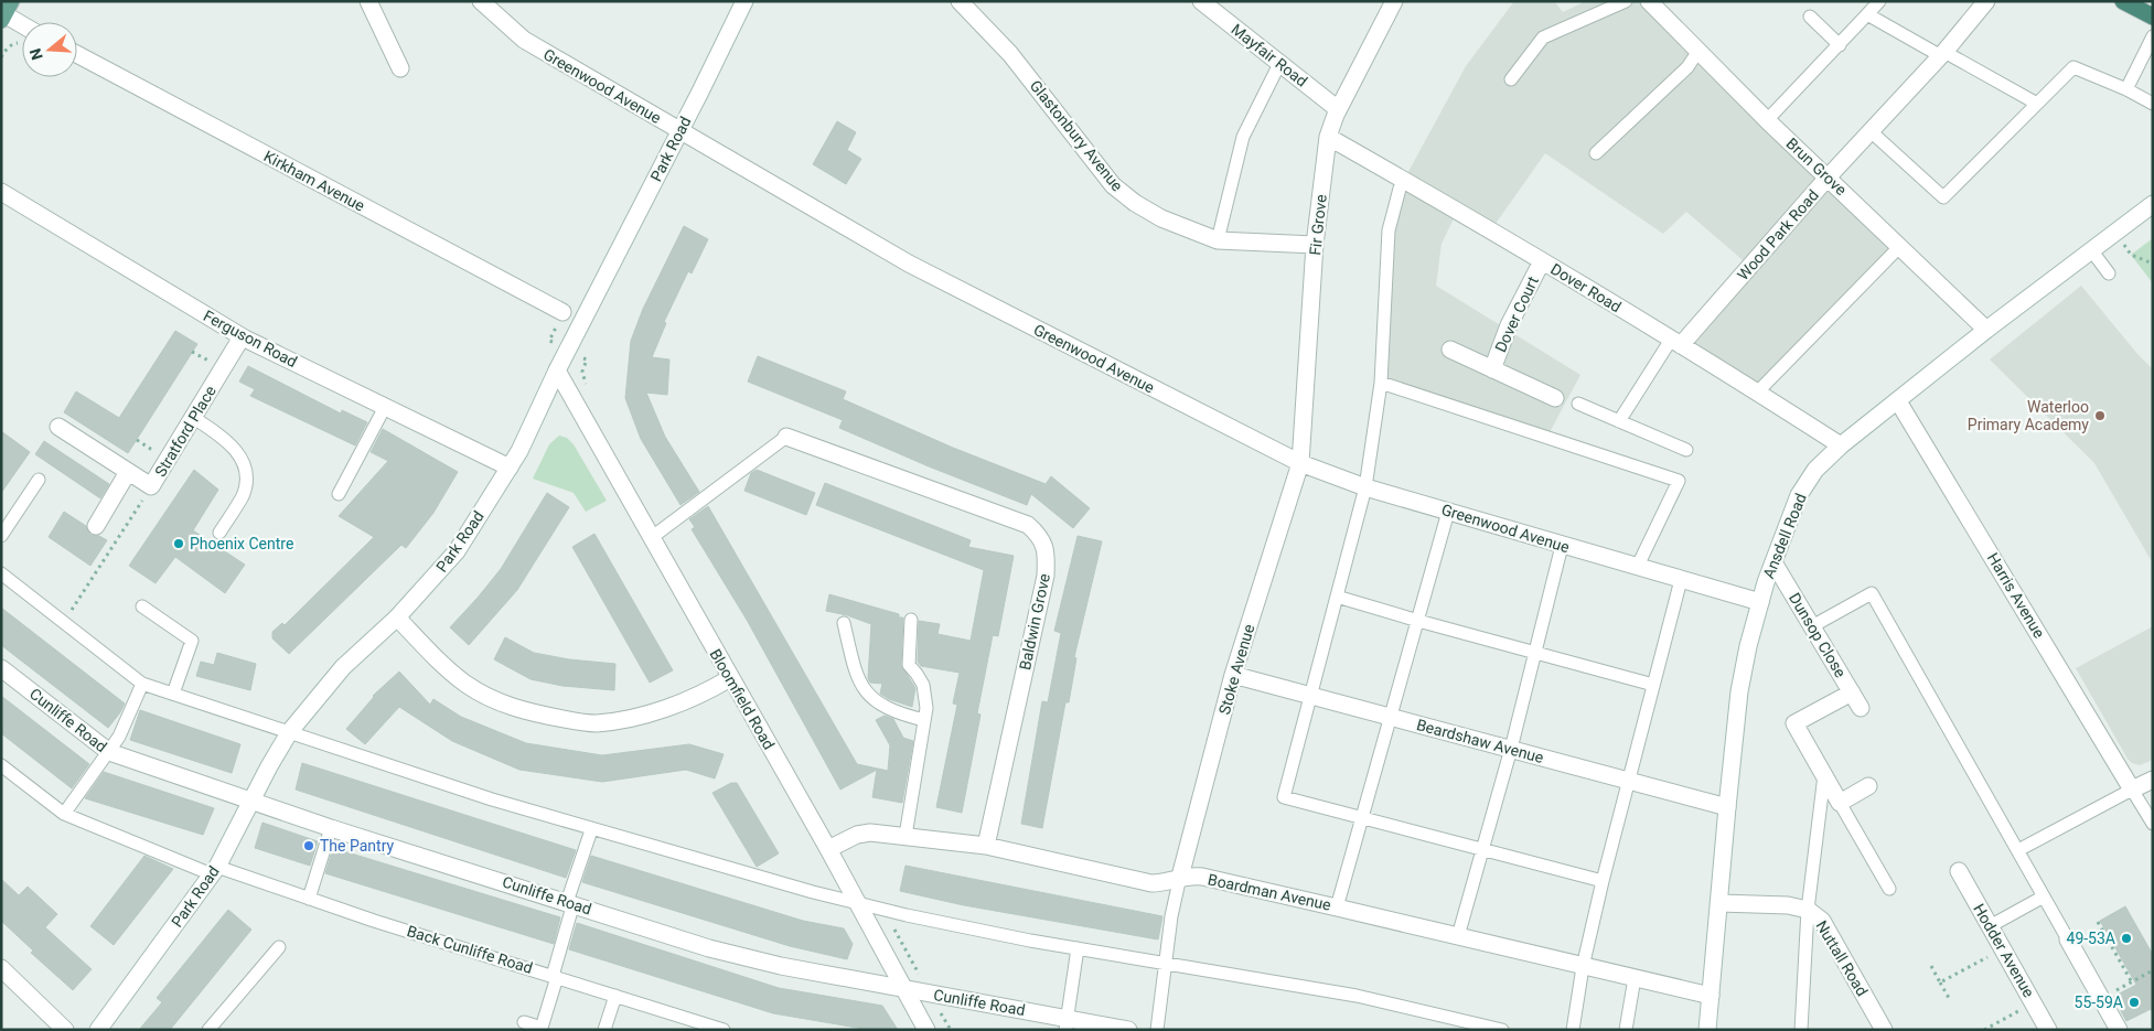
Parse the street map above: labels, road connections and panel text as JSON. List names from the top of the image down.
{
  "streets": {
    "street": [
      "Mayfair Road",
      "Greenwood Avenue",
      "Glastonbury Avenue",
      "Park Road",
      "Brun Grove",
      "Kirkham Avenue",
      "Fir Grove",
      "Wood Park Road",
      "Dover Road",
      "Dover Court",
      "Ferguson Road",
      "Stratford Place",
      "Ansdell Road",
      "Harris Avenue",
      "Baldwin Grove",
      "Dunsop Close",
      "Stoke Avenue",
      "Bloomfield Road",
      "Cunliffe Road",
      "Beardshaw Avenue",
      "Boardman Avenue",
      "Hodder Avenue",
      "Nuttall Road"
    ],
    "lane": ["Back Cunliffe Road"]
  },
  "crossings": [
    ["Mayfair Road", "Fir Grove"],
    ["Greenwood Avenue", "Park Road"],
    ["Greenwood Avenue", "Fir Grove"],
    ["Greenwood Avenue", "Ansdell Road"],
    ["Greenwood Avenue", "Stoke Avenue"],
    ["Glastonbury Avenue", "Fir Grove"],
    ["Park Road", "Ferguson Road"],
    ["Park Road", "Bloomfield Road"],
    ["Park Road", "Cunliffe Road"],
    ["Park Road", "Back Cunliffe Road"],
    ["Brun Grove", "Wood Park Road"],
    ["Brun Grove", "Ansdell Road"],
    ["Fir Grove", "Dover Road"],
    ["Fir Grove", "Stoke Avenue"],
    ["Wood Park Road", "Dover Road"],
    ["Dover Road", "Dover Court"],
    ["Dover Road", "Ansdell Road"],
    ["Ferguson Road", "Stratford Place"],
    ["Ansdell Road", "Harris Avenue"],
    ["Ansdell Road", "Dunsop Close"],
    ["Ansdell Road", "Beardshaw Avenue"],
    ["Ansdell Road", "Boardman Avenue"],
    ["Ansdell Road", "Nuttall Road"],
    ["Baldwin Grove", "Boardman Avenue"],
    ["Stoke Avenue", "Beardshaw Avenue"],
    ["Stoke Avenue", "Boardman Avenue"],
    ["Bloomfield Road", "Cunliffe Road"],
    ["Bloomfield Road", "Boardman Avenue"]
  ],
  "places": [
    "Waterloo Primary Academy",
    "Phoenix Centre",
    "The Pantry",
    "49-53A",
    "55-59A"
  ],
  "north": "left"
}
